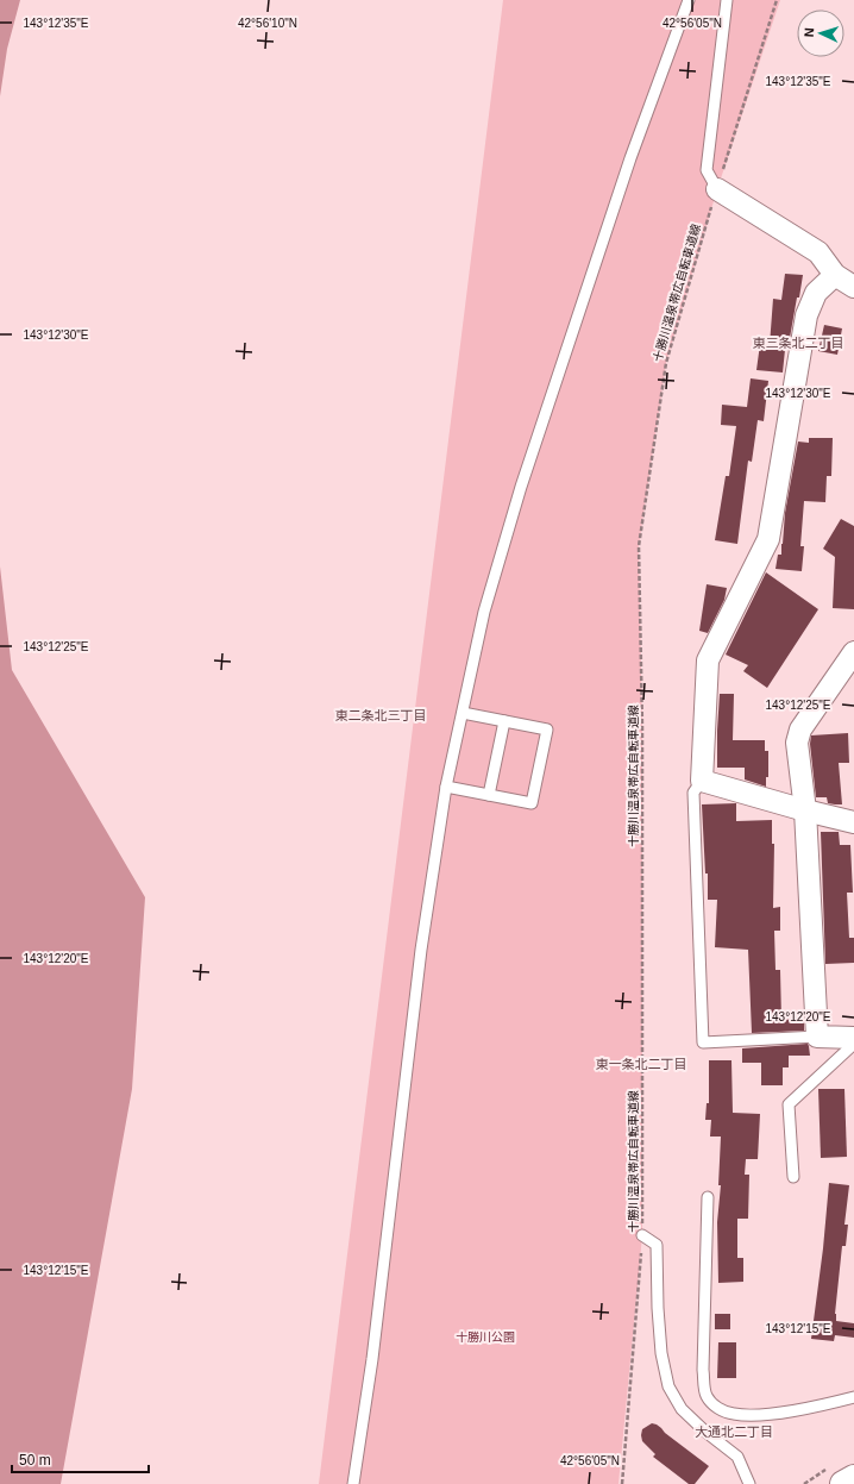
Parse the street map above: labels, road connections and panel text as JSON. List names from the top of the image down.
{
  "streets": {
    "path": ["十勝川温泉帯広自転車道線"]
  },
  "districts": [
    "東三条北二丁目",
    "東二条北三丁目",
    "東一条北二丁目",
    "大通北二丁目"
  ],
  "parks": ["十勝川公園"],
  "scale_bar": "50 m",
  "north": "left",
  "coordinates": [
    "143°12'35\"E",
    "42°56'10\"N",
    "42°56'05\"N",
    "143°12'30\"E",
    "143°12'25\"E",
    "143°12'20\"E",
    "143°12'15\"E"
  ]
}
